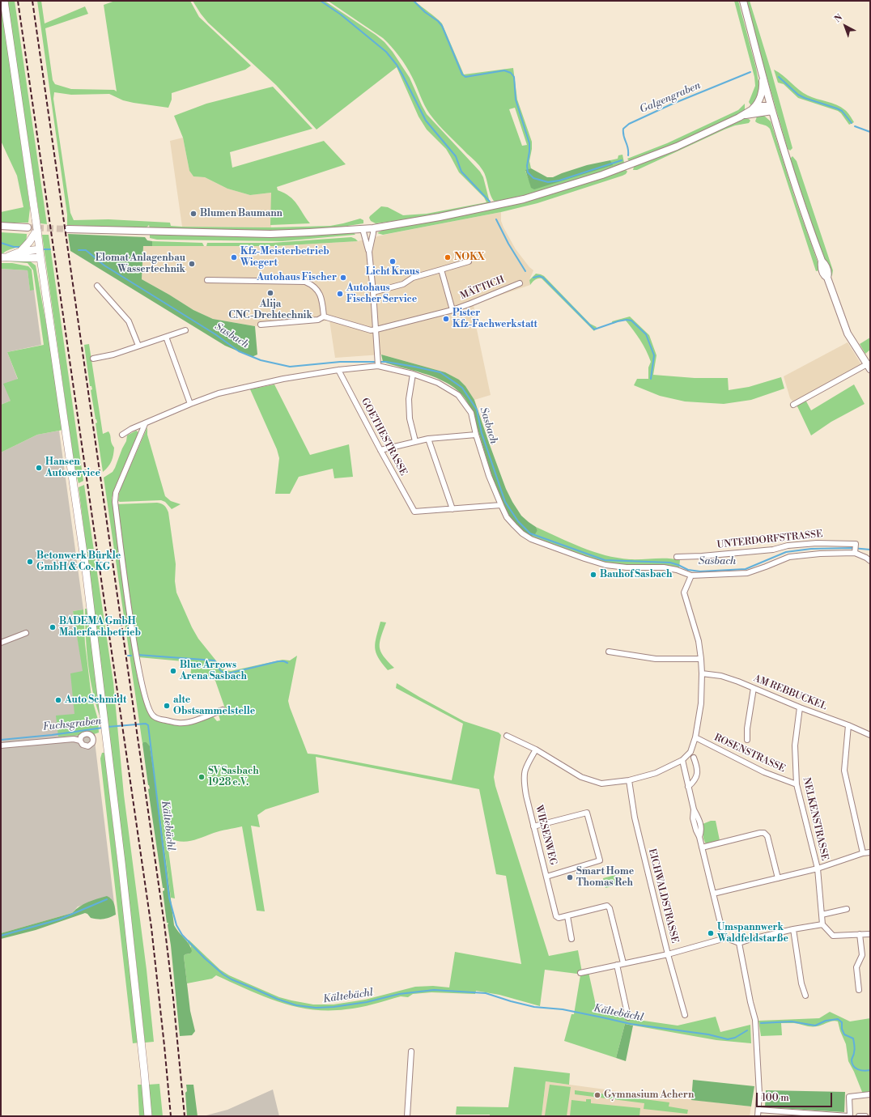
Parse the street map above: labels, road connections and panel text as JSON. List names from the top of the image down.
{
  "streets": {
    "street": [
      "MÄTTICH",
      "GOETHESTRASSE",
      "UNTERDORFSTRASSE",
      "AM REBBUCKEL",
      "ROSENSTRASSE",
      "NELKENSTRASSE",
      "WIESENWEG",
      "EICHWALDSTRASSE"
    ]
  },
  "crossings": [
    ["AM REBBUCKEL", "NELKENSTRASSE"],
    ["ROSENSTRASSE", "NELKENSTRASSE"]
  ],
  "water": [
    "Galgengraben",
    "Sasbach",
    "Fuchsgraben",
    "Kältebächl"
  ],
  "places": [
    "Blumen Baumann",
    "Kfz-Meisterbetrieb Wiegert",
    "NOKX",
    "Licht Kraus",
    "Elomat Anlagenbau Wassertechnik",
    "Autohaus Fischer",
    "Alija CNC-Drehtechnik",
    "Autohaus Fischer Service",
    "Pister Kfz-Fachwerkstatt",
    "Hansen Autoservice",
    "Betonwerk Bürkle GmbH & Co. KG",
    "Bauhof Sasbach",
    "BADEMA GmbH Malerfachbetrieb",
    "Blue Arrows Arena Sasbach",
    "Auto Schmidt",
    "alte Obstsammelstelle",
    "SV Sasbach 1928 e.V.",
    "Smart Home Thomas Reh",
    "Umspannwerk Waldfeldstarße",
    "Gymnasium Achern"
  ],
  "scale_bar": "100 m",
  "north": "top left"
}
